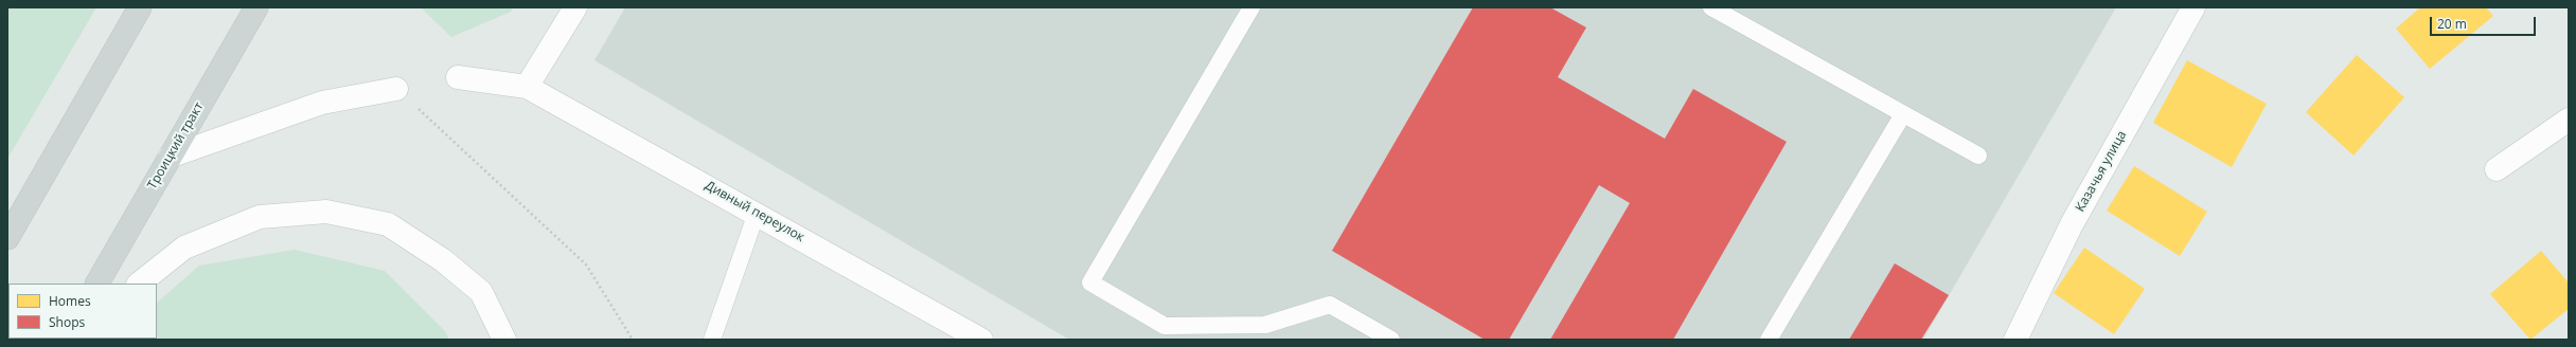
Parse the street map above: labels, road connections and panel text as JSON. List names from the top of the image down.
{
  "streets": {
    "main road": ["Троицкий тракт"],
    "street": ["Казачья улица", "Дивный переулок"]
  },
  "legend": ["Homes", "Shops"],
  "scale_bar": "20 m"
}
